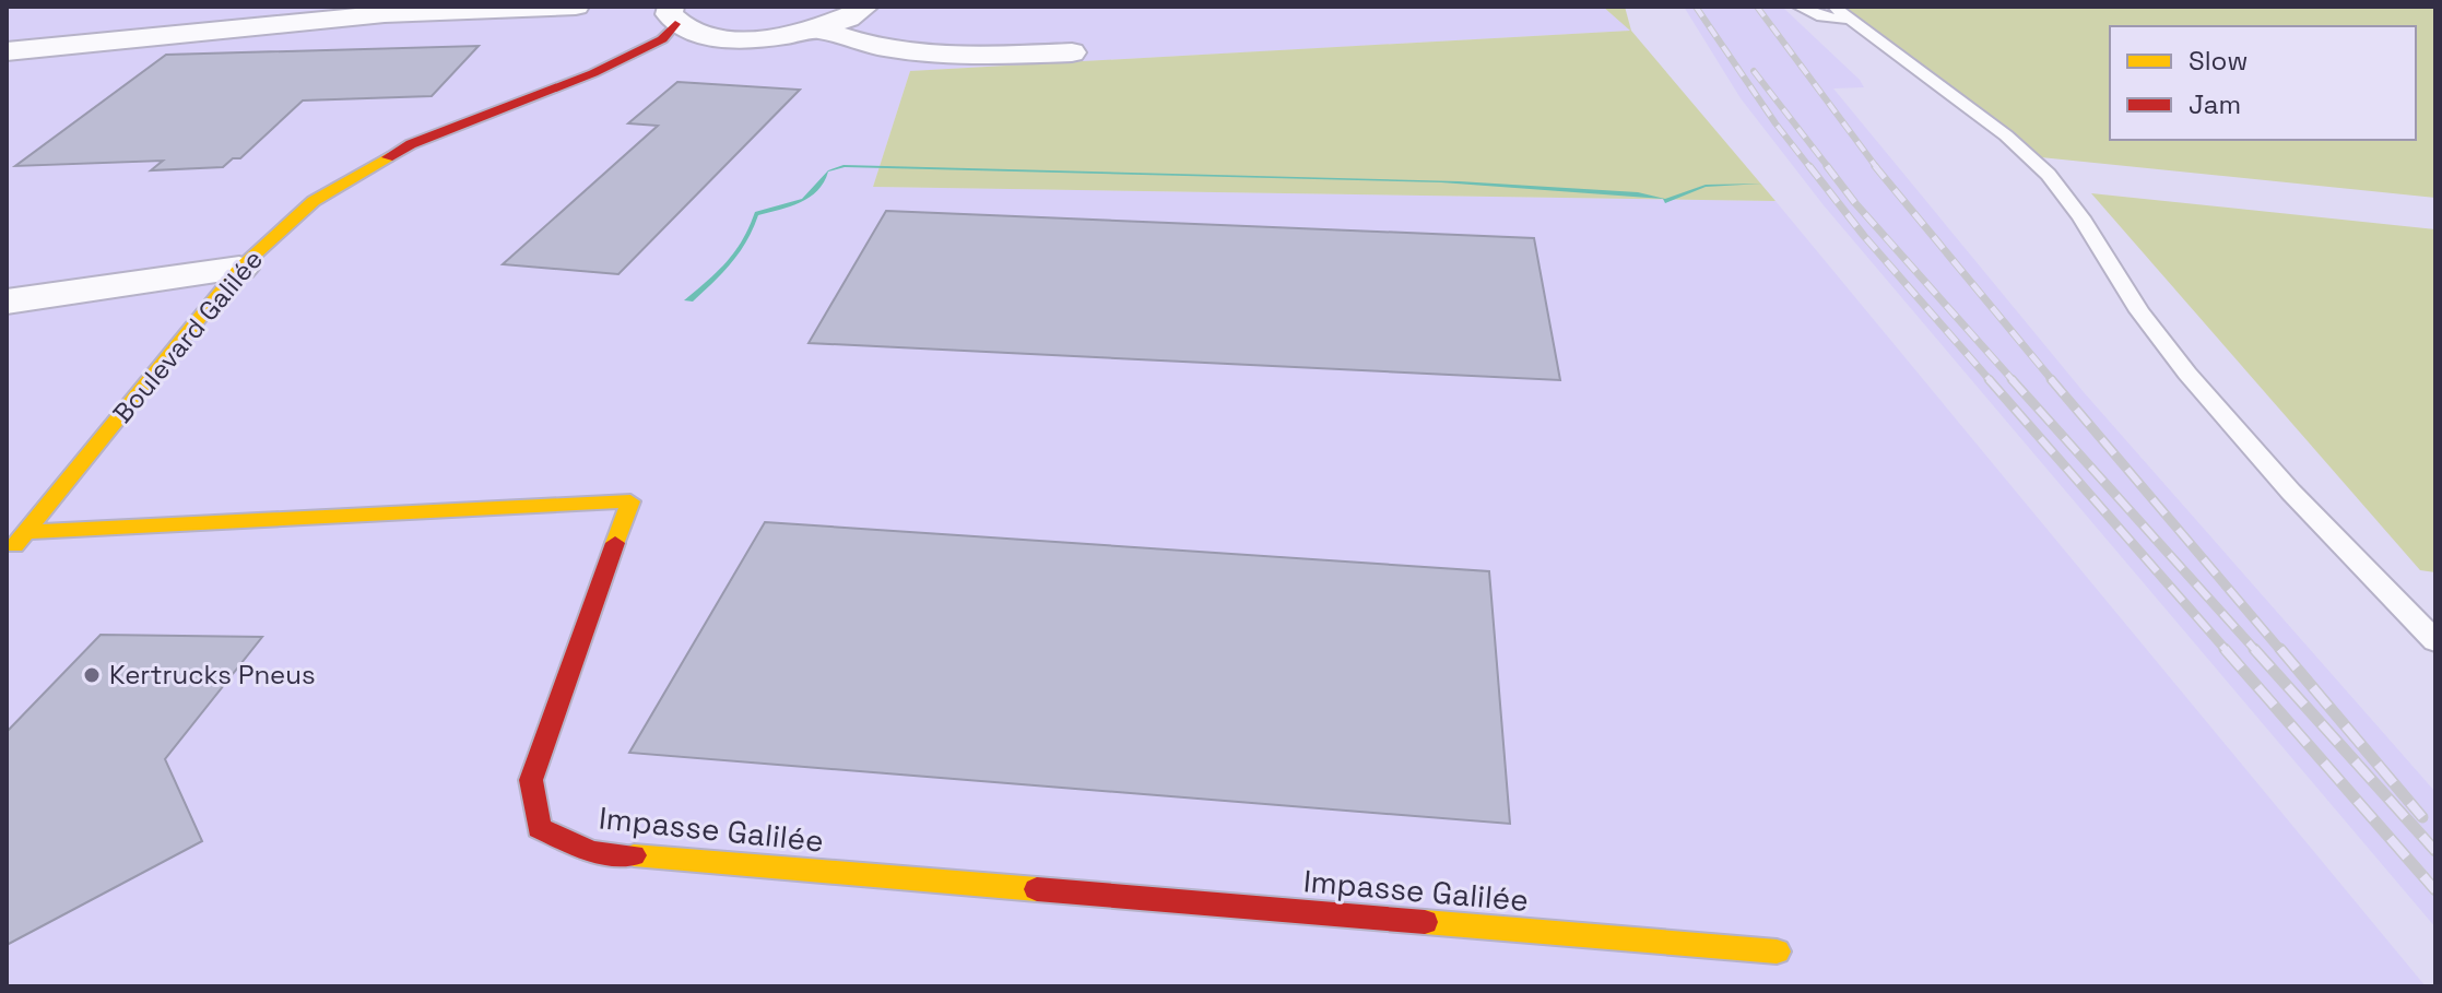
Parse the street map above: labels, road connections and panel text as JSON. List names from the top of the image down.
{
  "streets": {
    "street": ["Boulevard Galilée", "Impasse Galilée"]
  },
  "crossings": [
    ["Boulevard Galilée", "Impasse Galilée"]
  ],
  "places": ["Kertrucks Pneus"],
  "legend": ["Slow", "Jam"]
}
